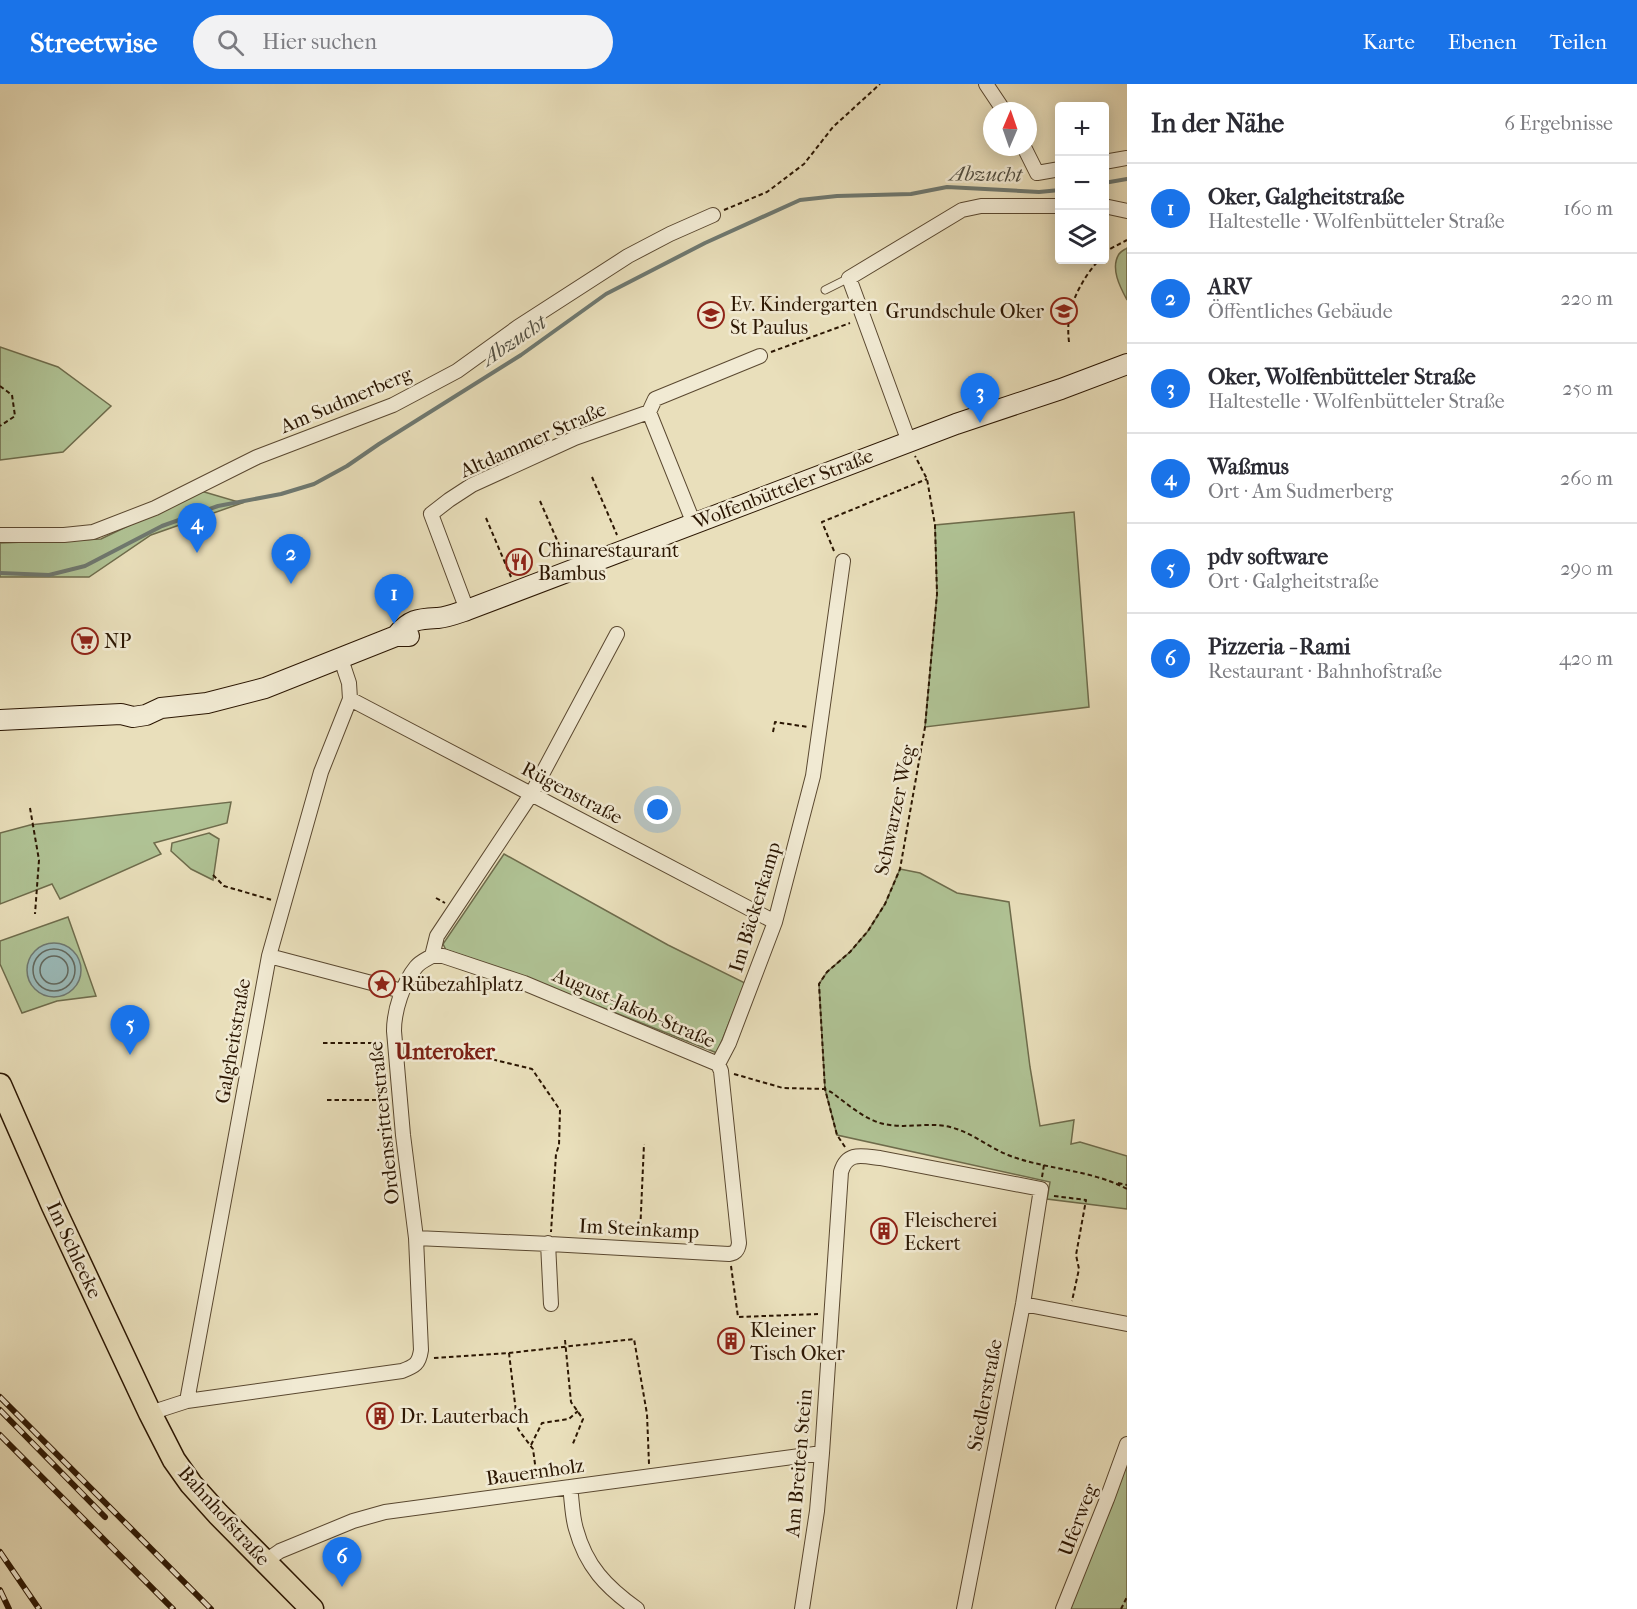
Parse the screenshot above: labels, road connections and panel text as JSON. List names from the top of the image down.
{
  "streets": {
    "main road": ["Wolfenbütteler Straße", "Im Schleeke", "Bahnhofstraße"],
    "street": [
      "Am Sudmerberg",
      "Altdammer Straße",
      "Rügenstraße",
      "Im Bäckerkamp",
      "August-Jakob-Straße",
      "Galgheitstraße",
      "Ordensritterstraße",
      "Im Steinkamp",
      "Siedlerstraße",
      "Am Breiten Stein",
      "Bauernholz",
      "Uferweg"
    ],
    "path": ["Schwarzer Weg"]
  },
  "crossings": [
    ["Altdammer Straße", "Wolfenbütteler Straße"],
    ["Wolfenbütteler Straße", "Schwarzer Weg"],
    ["Rügenstraße", "Im Bäckerkamp"],
    ["Rügenstraße", "Galgheitstraße"],
    ["Rügenstraße", "Ordensritterstraße"],
    ["Schwarzer Weg", "Am Breiten Stein"],
    ["Im Bäckerkamp", "August-Jakob-Straße"],
    ["August-Jakob-Straße", "Ordensritterstraße"],
    ["Ordensritterstraße", "Im Steinkamp"],
    ["Im Schleeke", "Bahnhofstraße"],
    ["Am Breiten Stein", "Bauernholz"],
    ["Bauernholz", "Bahnhofstraße"]
  ],
  "districts": ["Unteroker"],
  "water": ["Abzucht"],
  "places": {
    "school or university": ["Grundschule Oker", "Ev. Kindergarten St Paulus"],
    "restaurant": ["Chinarestaurant Bambus"],
    "supermarket": ["NP"],
    "place": ["Rübezahlplatz"],
    "building": ["Fleischerei Eckert", "Kleiner Tisch Oker", "Dr. Lauterbach"]
  },
  "north": "top",
  "page": {
    "header": "Streetwise",
    "search": "Hier suchen",
    "nav": ["Karte", "Ebenen", "Teilen"],
    "heading": ["In der Nähe", "6 Ergebnisse"],
    "map_buttons": ["+", "−"],
    "list": [
      {
        "mark": "1",
        "name": "Oker, Galgheitstraße",
        "note": "Haltestelle · Wolfenbütteler Straße",
        "value": "160 m"
      },
      {
        "mark": "2",
        "name": "ARV",
        "note": "Öffentliches Gebäude",
        "value": "220 m"
      },
      {
        "mark": "3",
        "name": "Oker, Wolfenbütteler Straße",
        "note": "Haltestelle · Wolfenbütteler Straße",
        "value": "250 m"
      },
      {
        "mark": "4",
        "name": "Waßmus",
        "note": "Ort · Am Sudmerberg",
        "value": "260 m"
      },
      {
        "mark": "5",
        "name": "pdv software",
        "note": "Ort · Galgheitstraße",
        "value": "290 m"
      },
      {
        "mark": "6",
        "name": "Pizzeria - Rami",
        "note": "Restaurant · Bahnhofstraße",
        "value": "420 m"
      }
    ],
    "pins": [
      "3",
      "4",
      "2",
      "1",
      "5",
      "6"
    ]
  }
}
